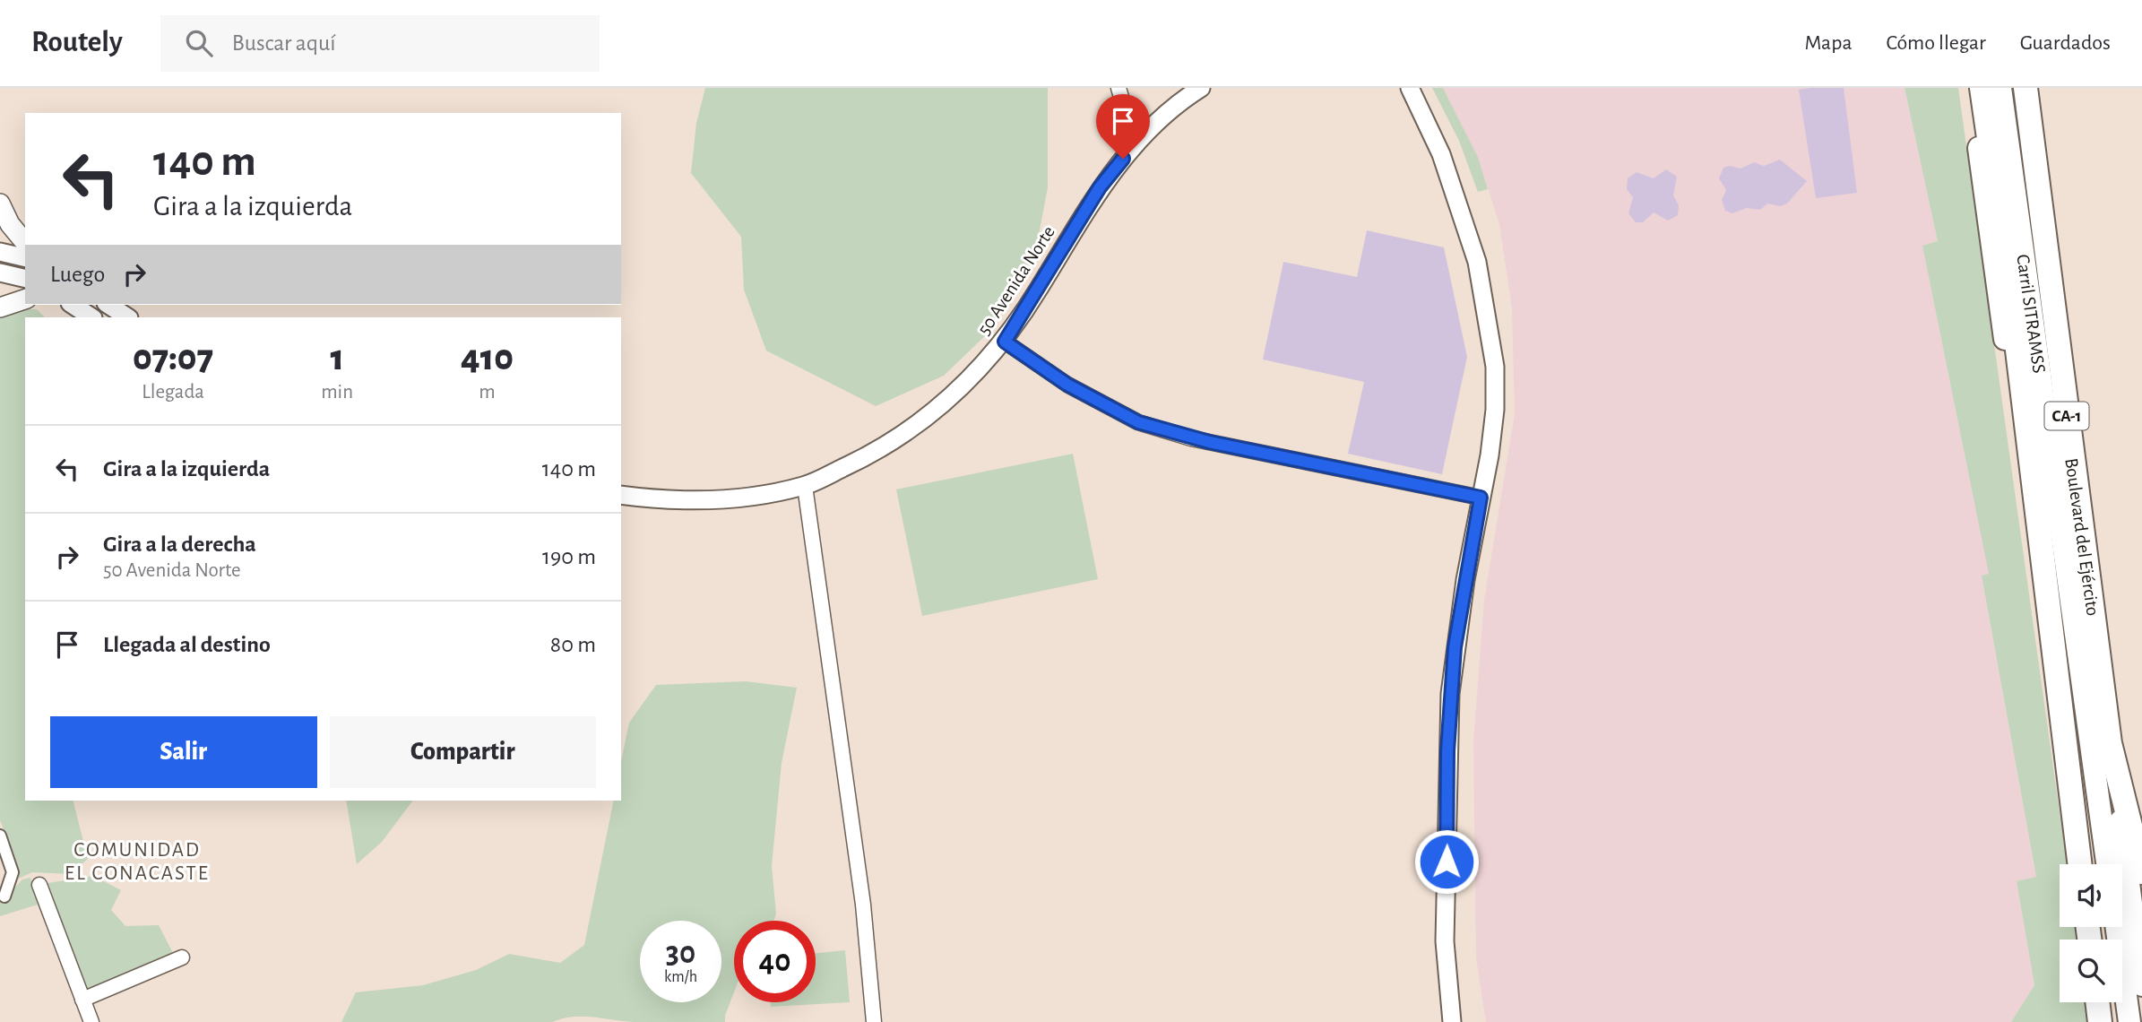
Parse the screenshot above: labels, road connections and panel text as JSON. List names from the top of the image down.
{
  "streets": {
    "highway": ["CA-1", "Boulevard del Ejército"],
    "main road": ["Carril SITRAMSS"],
    "street": ["50 Avenida Norte"]
  },
  "crossings": [
    ["CA-1", "Boulevard del Ejército"]
  ],
  "districts": ["COMUNIDAD EL CONACASTE"],
  "page": {
    "header": "Routely",
    "search": "Buscar aquí",
    "nav": ["Mapa", "Cómo llegar", "Guardados"],
    "turn": ["140 m", "Gira a la izquierda"],
    "then": "Luego",
    "eta": [
      "07:07",
      "Llegada",
      "1",
      "min",
      "410",
      "m"
    ],
    "list": [
      {
        "name": "Gira a la izquierda",
        "value": "140 m"
      },
      {
        "name": "Gira a la derecha",
        "note": "50 Avenida Norte",
        "value": "190 m"
      },
      {
        "name": "Llegada al destino",
        "value": "80 m"
      }
    ],
    "buttons": ["Salir", "Compartir"],
    "speed": "30 km/h",
    "limit": "40"
  }
}
